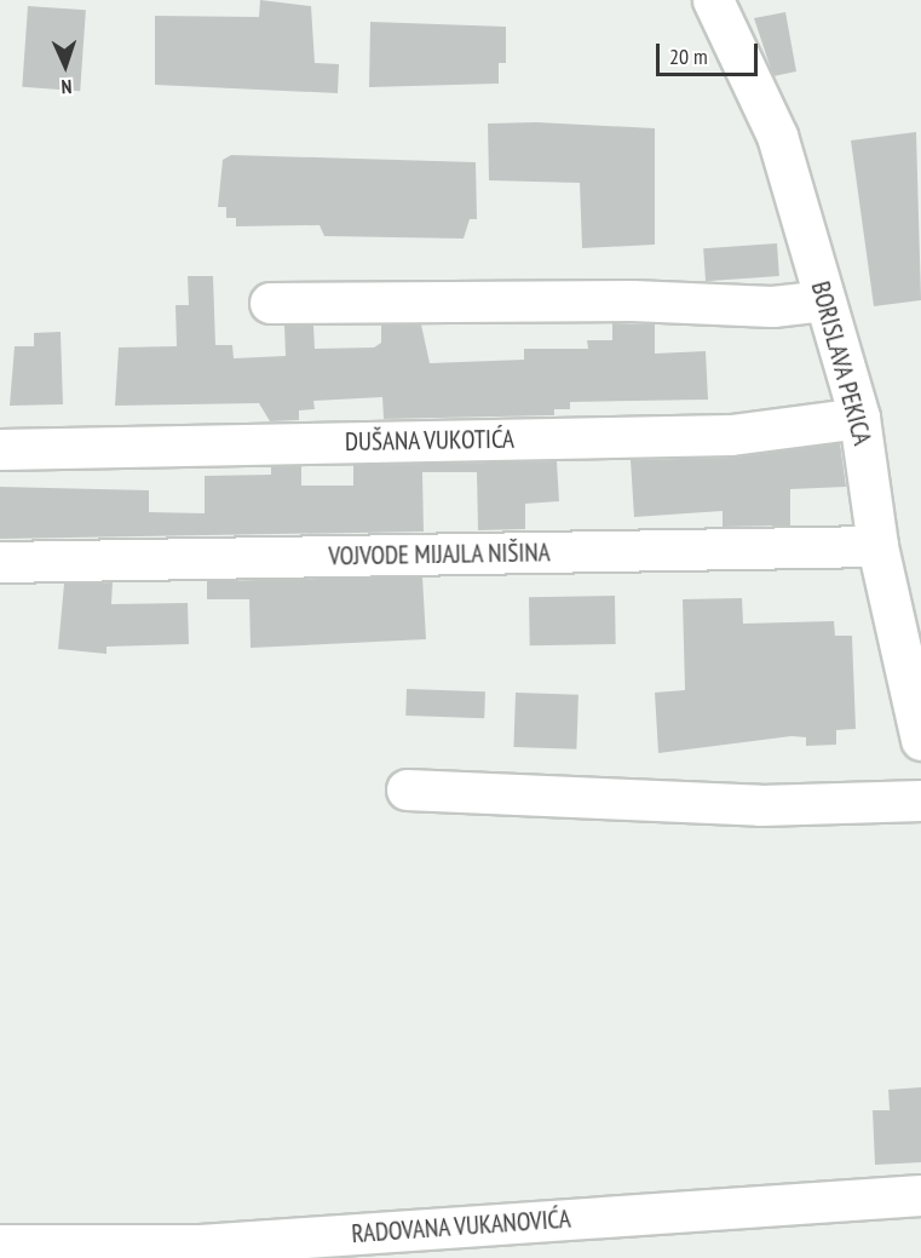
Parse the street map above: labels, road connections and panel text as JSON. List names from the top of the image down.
{
  "streets": {
    "street": [
      "BORISLAVA PEKICA",
      "DUŠANA VUKOTIĆA",
      "VOJVODE MIJAJLA NIŠINA",
      "RADOVANA VUKANOVIĆA"
    ]
  },
  "crossings": [
    ["BORISLAVA PEKICA", "DUŠANA VUKOTIĆA"],
    ["BORISLAVA PEKICA", "VOJVODE MIJAJLA NIŠINA"]
  ],
  "scale_bar": "20 m",
  "north": "bottom"
}
